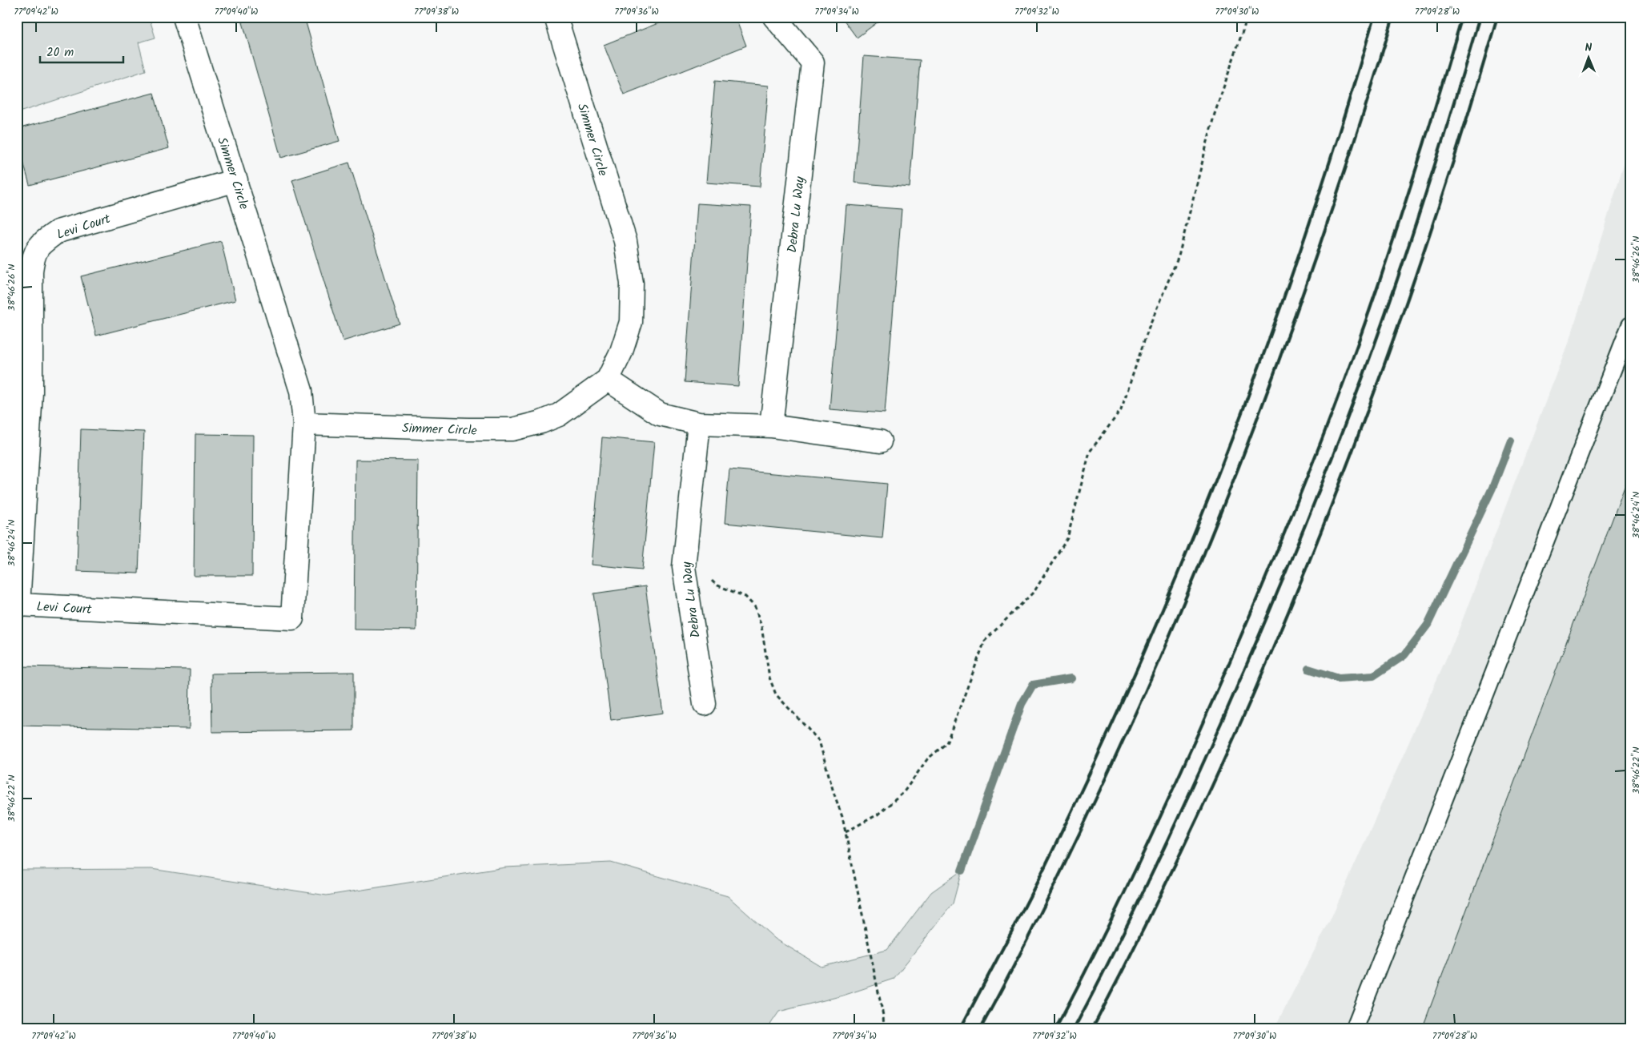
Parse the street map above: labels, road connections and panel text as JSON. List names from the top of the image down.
{
  "streets": {
    "street": ["Simmer Circle", "Debra Lu Way", "Levi Court"]
  },
  "crossings": [
    ["Simmer Circle", "Levi Court"]
  ],
  "scale_bar": "20 m",
  "north": "top",
  "coordinates": [
    "77°09'42\"W",
    "77°09'40\"W",
    "77°09'38\"W",
    "77°09'36\"W",
    "77°09'34\"W",
    "77°09'32\"W",
    "77°09'30\"W",
    "77°09'28\"W",
    "38°46'26\"N",
    "38°46'24\"N",
    "38°46'22\"N"
  ]
}
